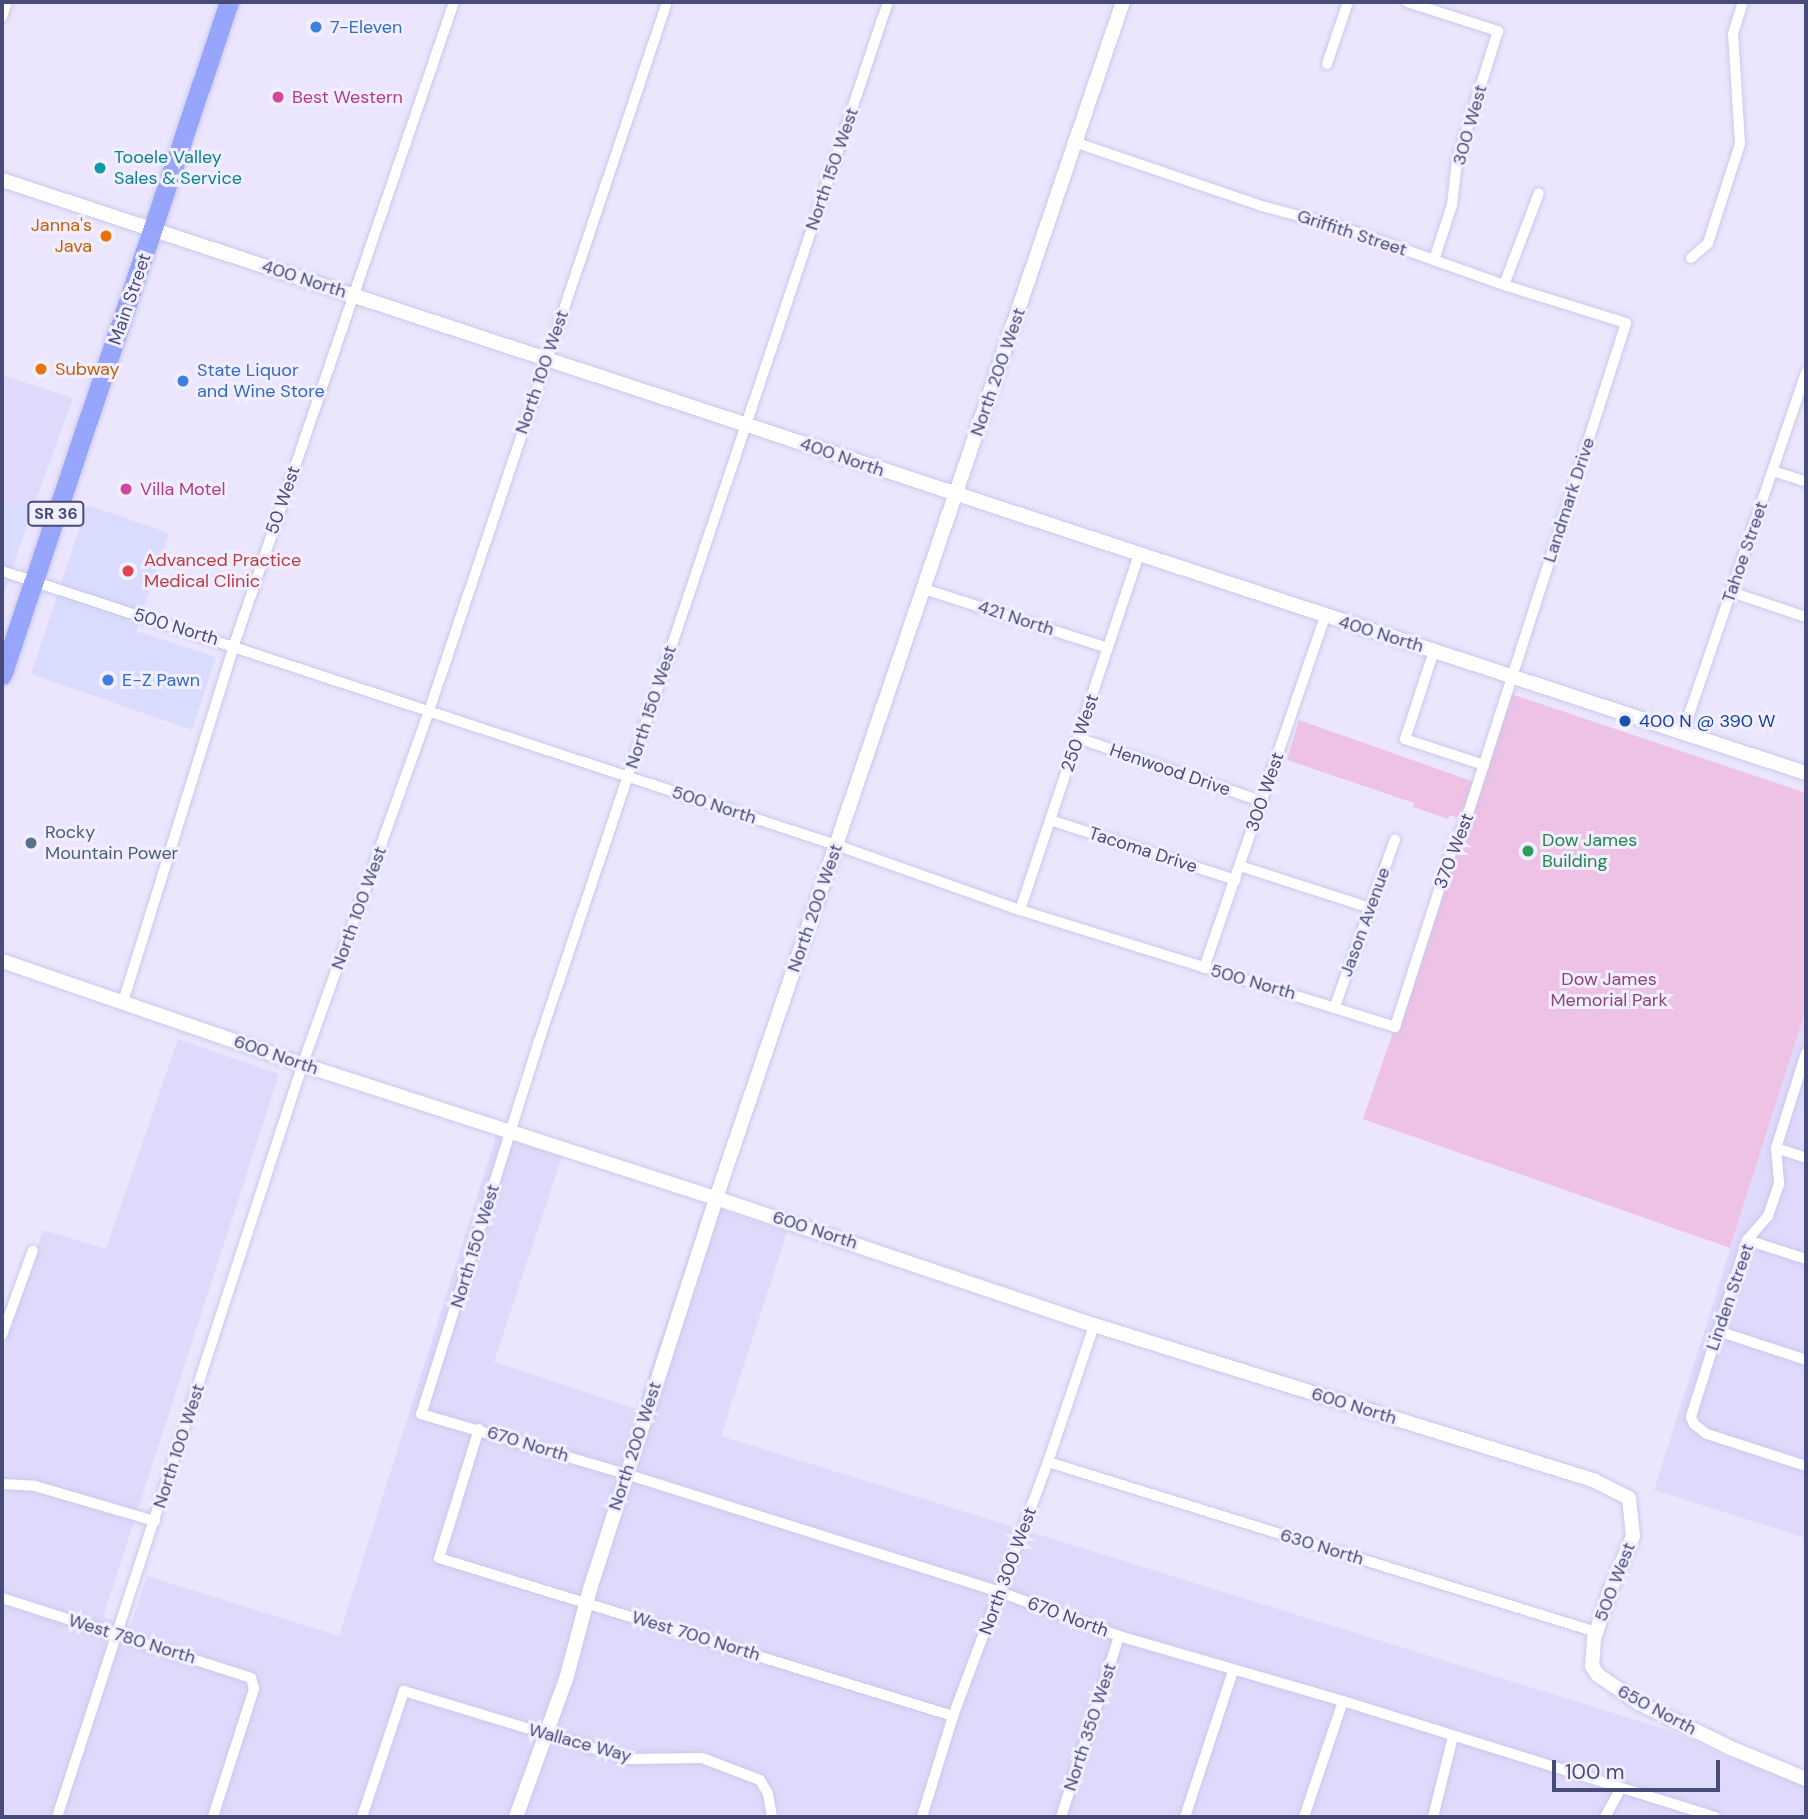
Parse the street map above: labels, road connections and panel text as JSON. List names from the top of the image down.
{
  "streets": {
    "highway": ["Main Street", "SR 36"],
    "street": [
      "300 West",
      "North 150 West",
      "Griffith Street",
      "400 North",
      "North 100 West",
      "North 200 West",
      "50 West",
      "Landmark Drive",
      "Tahoe Street",
      "421 North",
      "500 North",
      "250 West",
      "Henwood Drive",
      "Tacoma Drive",
      "370 West",
      "Jason Avenue",
      "600 North",
      "Linden Street",
      "670 North",
      "630 North",
      "North 300 West",
      "500 West",
      "West 700 North",
      "West 780 North",
      "650 North",
      "North 350 West",
      "Wallace Way"
    ]
  },
  "crossings": [
    ["300 West", "Griffith Street"],
    ["300 West", "400 North"],
    ["300 West", "500 North"],
    ["300 West", "Henwood Drive"],
    ["300 West", "Tacoma Drive"],
    ["North 150 West", "400 North"],
    ["North 150 West", "500 North"],
    ["North 150 West", "600 North"],
    ["North 150 West", "670 North"],
    ["Griffith Street", "North 200 West"],
    ["Griffith Street", "Landmark Drive"],
    ["400 North", "Main Street"],
    ["400 North", "North 100 West"],
    ["400 North", "North 200 West"],
    ["400 North", "50 West"],
    ["400 North", "Landmark Drive"],
    ["400 North", "Tahoe Street"],
    ["400 North", "250 West"],
    ["400 North", "370 West"],
    ["Main Street", "500 North"],
    ["North 100 West", "500 North"],
    ["North 100 West", "600 North"],
    ["North 100 West", "West 780 North"],
    ["North 200 West", "421 North"],
    ["North 200 West", "500 North"],
    ["North 200 West", "600 North"],
    ["North 200 West", "670 North"],
    ["North 200 West", "West 700 North"],
    ["North 200 West", "Wallace Way"],
    ["50 West", "500 North"],
    ["50 West", "600 North"],
    ["Landmark Drive", "370 West"],
    ["421 North", "250 West"],
    ["500 North", "250 West"],
    ["500 North", "370 West"],
    ["500 North", "Jason Avenue"],
    ["250 West", "Henwood Drive"],
    ["250 West", "Tacoma Drive"],
    ["600 North", "North 300 West"],
    ["600 North", "500 West"],
    ["670 North", "North 300 West"],
    ["670 North", "West 700 North"],
    ["670 North", "North 350 West"],
    ["630 North", "North 300 West"],
    ["630 North", "500 West"],
    ["North 300 West", "West 700 North"],
    ["500 West", "650 North"]
  ],
  "parks": ["Dow James Memorial Park"],
  "places": [
    "7-Eleven",
    "Best Western",
    "Tooele Valley Sales & Service",
    "Janna's Java",
    "Subway",
    "State Liquor and Wine Store",
    "Villa Motel",
    "Advanced Practice Medical Clinic",
    "E-Z Pawn",
    "400 N @ 390 W",
    "Rocky Mountain Power",
    "Dow James Building"
  ],
  "scale_bar": "100 m"
}
